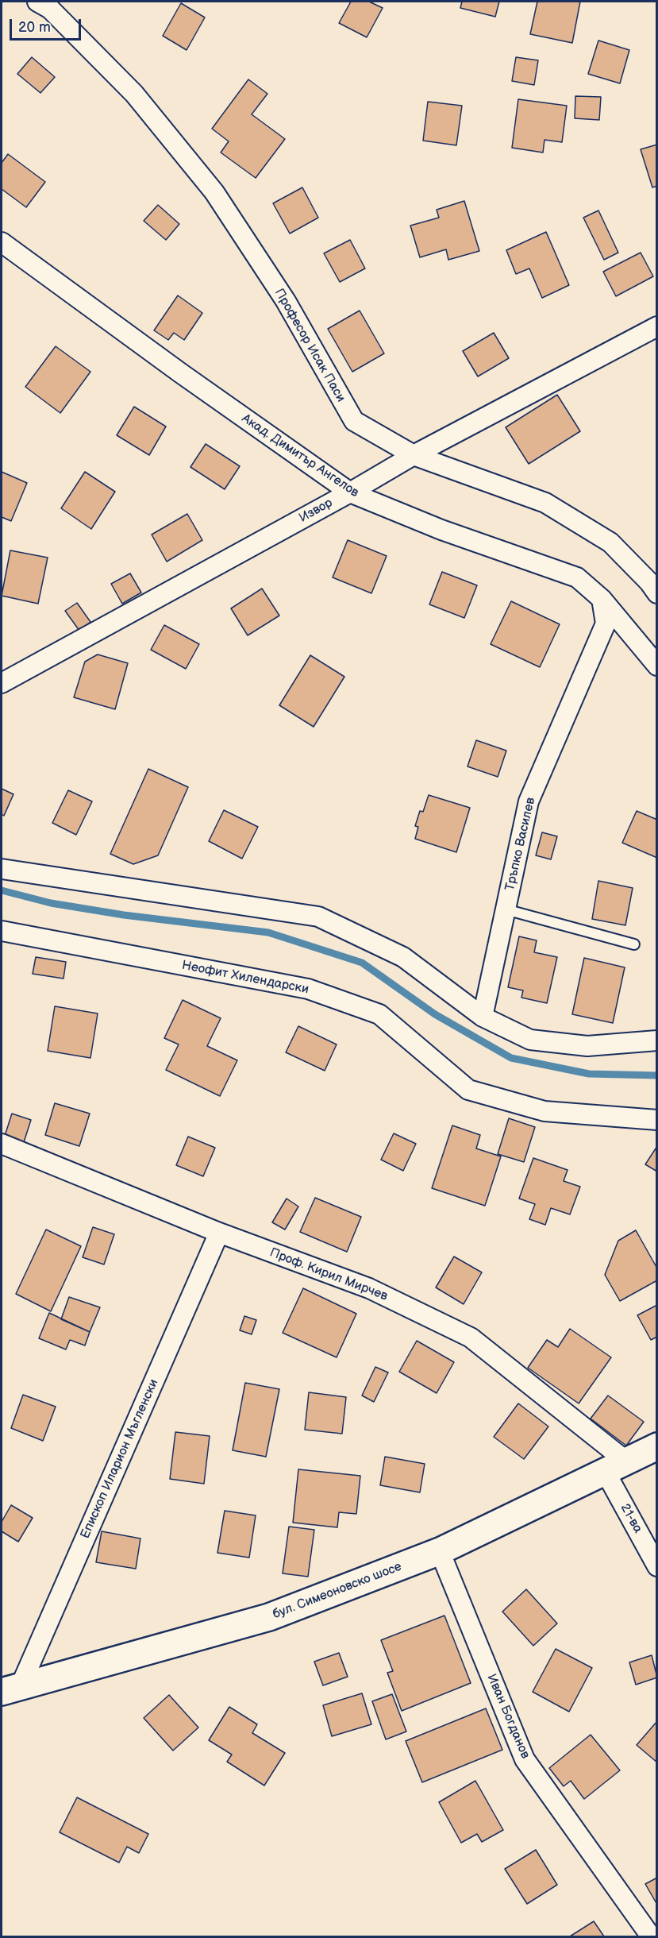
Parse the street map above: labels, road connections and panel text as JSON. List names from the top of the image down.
{
  "streets": {
    "street": [
      "Професор Исак Паси",
      "Акад. Димитър Ангелов",
      "Извор",
      "Тръпко Василев",
      "Неофит Хилендарски",
      "Проф. Кирил Мирчев",
      "Епископ Иларион Мъгленски",
      "21-ва",
      "бул. Симеоновско шосе",
      "Иван Богданов"
    ]
  },
  "crossings": [
    ["Професор Исак Паси", "Извор"],
    ["Акад. Димитър Ангелов", "Извор"],
    ["Акад. Димитър Ангелов", "Тръпко Василев"],
    ["Проф. Кирил Мирчев", "Епископ Иларион Мъгленски"],
    ["Проф. Кирил Мирчев", "21-ва"],
    ["Проф. Кирил Мирчев", "бул. Симеоновско шосе"],
    ["Епископ Иларион Мъгленски", "бул. Симеоновско шосе"],
    ["21-ва", "бул. Симеоновско шосе"],
    ["бул. Симеоновско шосе", "Иван Богданов"]
  ],
  "scale_bar": "20 m"
}
